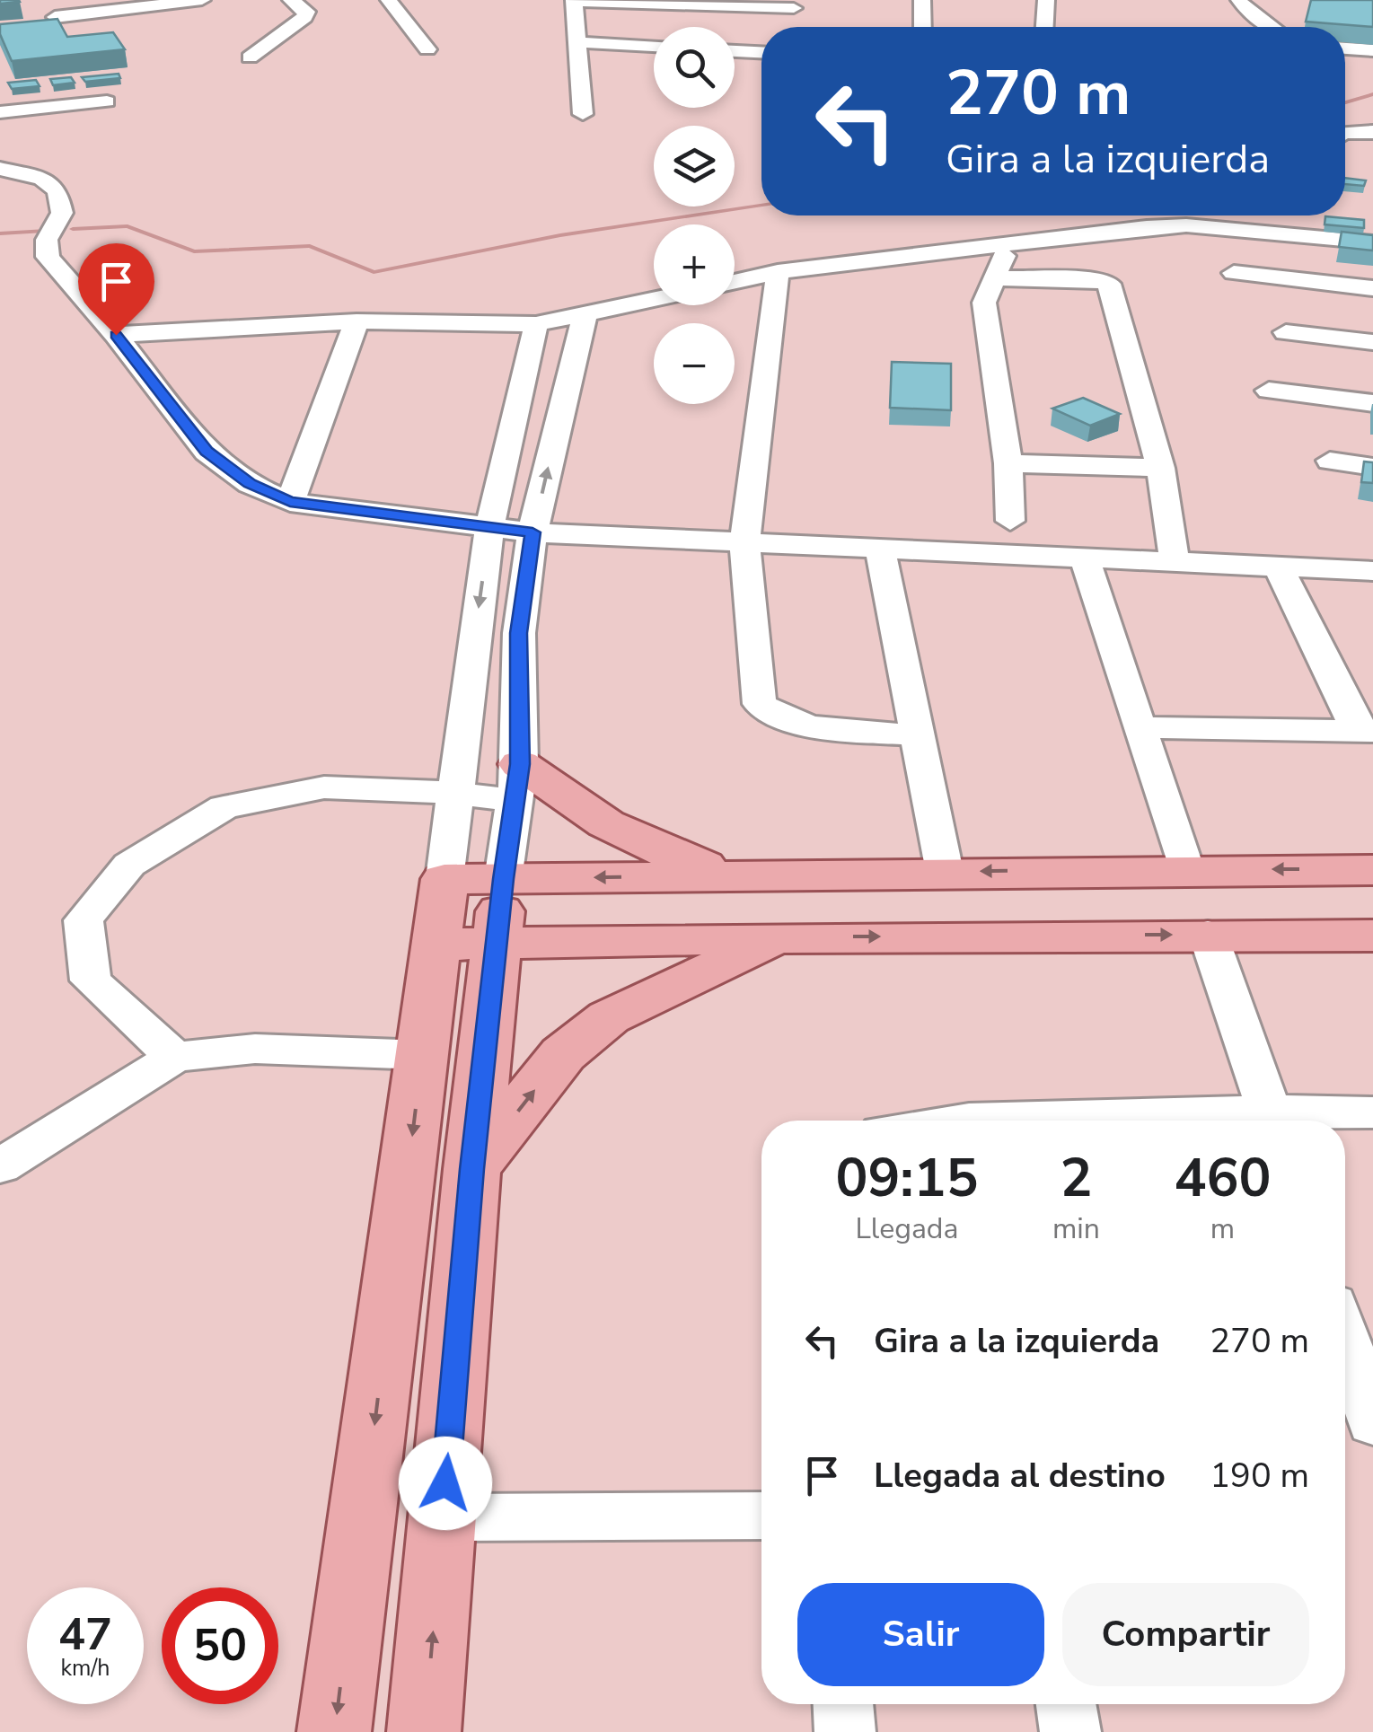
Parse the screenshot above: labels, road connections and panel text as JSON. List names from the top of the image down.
{
  "page": {
    "map_buttons": ["+", "−"],
    "turn": ["270 m", "Gira a la izquierda"],
    "eta": [
      "09:15",
      "Llegada",
      "2",
      "min",
      "460",
      "m"
    ],
    "list": [
      {
        "name": "Gira a la izquierda",
        "value": "270 m"
      },
      {
        "name": "Llegada al destino",
        "value": "190 m"
      }
    ],
    "buttons": ["Salir", "Compartir"],
    "speed": "47 km/h",
    "limit": "50"
  }
}
